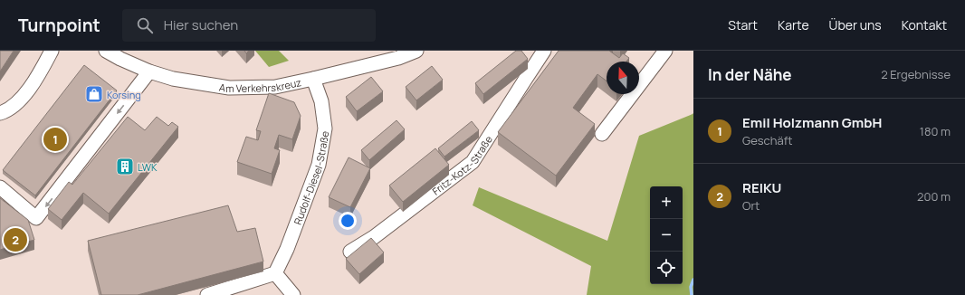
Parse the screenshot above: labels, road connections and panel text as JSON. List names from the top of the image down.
{
  "streets": {
    "street": ["Am Verkehrskreuz", "Fritz-Kotz-Straße", "Rudolf-Diesel-Straße"]
  },
  "crossings": [
    ["Am Verkehrskreuz", "Rudolf-Diesel-Straße"]
  ],
  "places": {
    "shop": ["Korsing"],
    "building": ["LWK"]
  },
  "north": "top",
  "page": {
    "header": "Turnpoint",
    "search": "Hier suchen",
    "nav": [
      "Start",
      "Karte",
      "Über uns",
      "Kontakt"
    ],
    "heading": ["In der Nähe", "2 Ergebnisse"],
    "list": [
      {
        "mark": "1",
        "name": "Emil Holzmann GmbH",
        "note": "Geschäft",
        "value": "180 m"
      },
      {
        "mark": "2",
        "name": "REIKU",
        "note": "Ort",
        "value": "200 m"
      }
    ],
    "pins": ["1", "2"],
    "map_buttons": ["+", "−"]
  }
}
